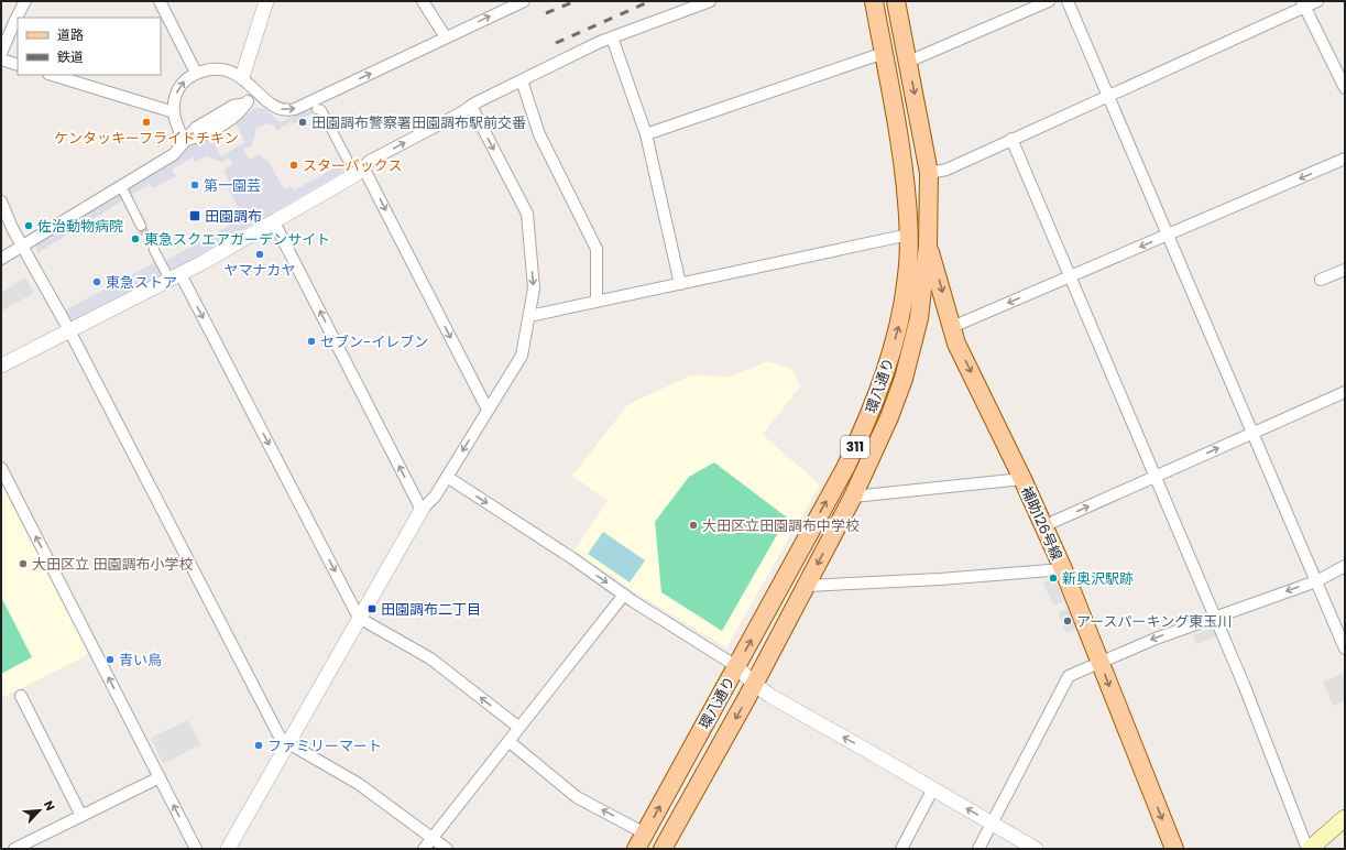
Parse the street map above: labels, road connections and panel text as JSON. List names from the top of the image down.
{
  "streets": {
    "main road": ["環八通り", "311", "補助126号線"]
  },
  "crossings": [
    ["環八通り", "補助126号線"]
  ],
  "one_way": ["補助126号線"],
  "places": {
    "other": [
      "ケンタッキーフライドチキン",
      "田園調布警察署田園調布駅前交番",
      "スターバックス",
      "第一園芸",
      "佐治動物病院",
      "東急スクエアガーデンサイト",
      "ヤマナカヤ",
      "東急ストア",
      "セブン-イレブン",
      "大田区立田園調布中学校",
      "大田区立 田園調布小学校",
      "新奥沢駅跡",
      "アースパーキング東玉川",
      "青い鳥",
      "ファミリーマート"
    ],
    "transit": ["田園調布", "田園調布二丁目"]
  },
  "legend": ["道路", "鉄道"],
  "north": "top right"
}
